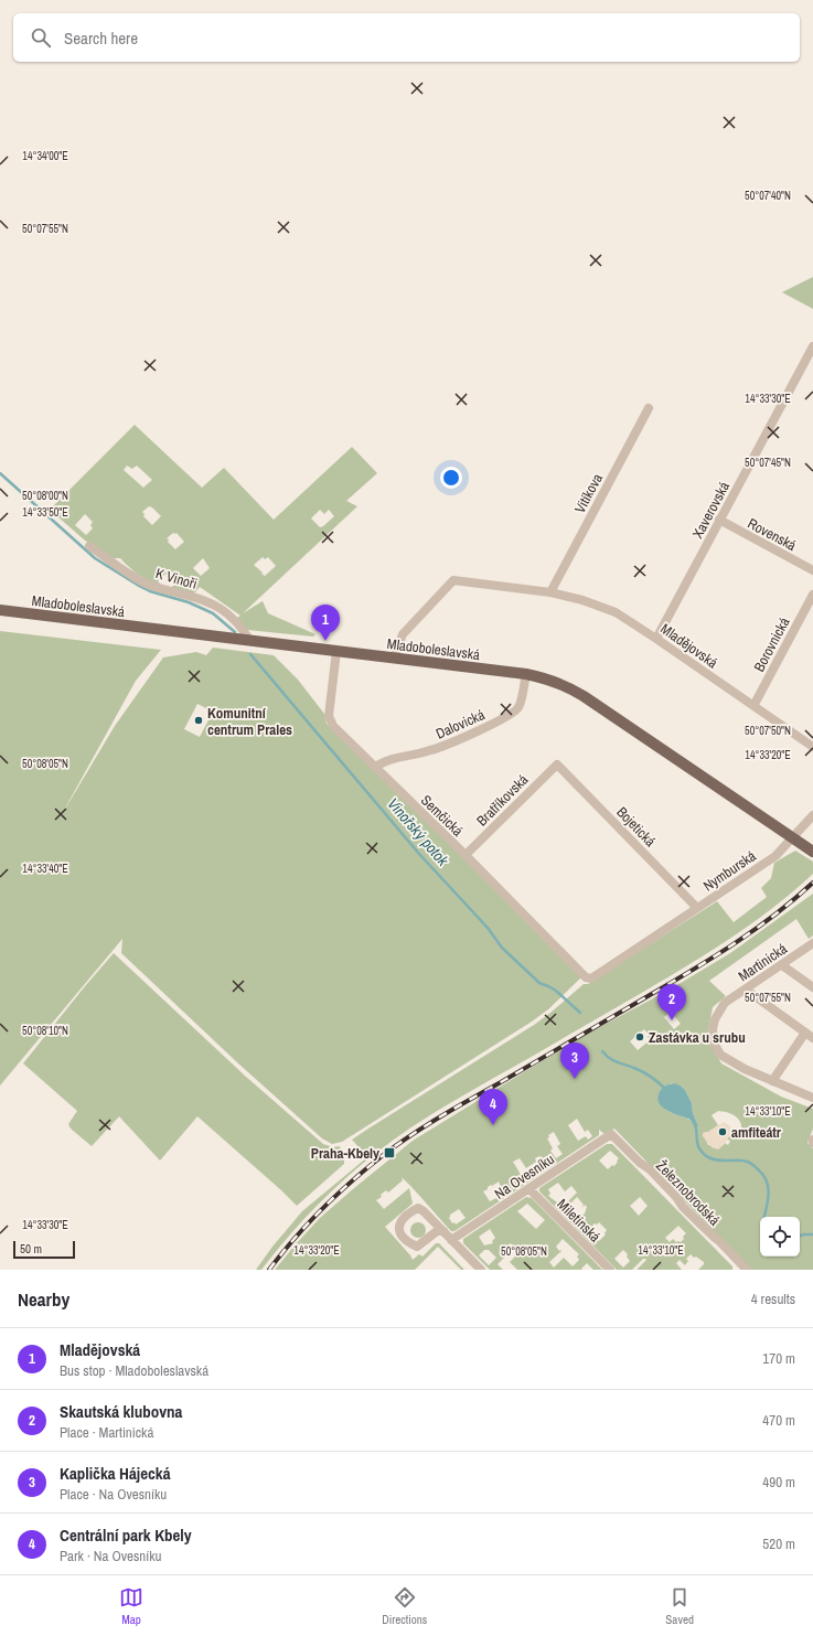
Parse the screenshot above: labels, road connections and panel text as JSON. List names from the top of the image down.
{
  "streets": {
    "main road": ["Mladoboleslavská"],
    "street": [
      "Vitíkova",
      "Xaverovská",
      "Rovenská",
      "K Vinoři",
      "Borovnická",
      "Mladějovská",
      "Dalovická",
      "Bratříkovská",
      "Semčická",
      "Bojetická",
      "Nymburská",
      "Martinická",
      "Na Ovesníku",
      "Železnobrodská",
      "Miletínská"
    ]
  },
  "crossings": [
    ["Vitíkova", "Mladějovská"],
    ["Xaverovská", "Rovenská"],
    ["Xaverovská", "Mladějovská"],
    ["K Vinoři", "Mladoboleslavská"],
    ["Mladoboleslavská", "Mladějovská"],
    ["Mladoboleslavská", "Dalovická"],
    ["Mladoboleslavská", "Semčická"],
    ["Mladoboleslavská", "Nymburská"],
    ["Borovnická", "Mladějovská"],
    ["Dalovická", "Semčická"],
    ["Bratříkovská", "Semčická"],
    ["Bratříkovská", "Bojetická"],
    ["Semčická", "Nymburská"],
    ["Bojetická", "Nymburská"],
    ["Na Ovesníku", "Železnobrodská"],
    ["Na Ovesníku", "Miletínská"]
  ],
  "water": ["Vinořský potok"],
  "places": {
    "other": ["Komunitní centrum Prales", "Zastávka u srubu", "amfiteátr"],
    "transit": ["Praha-Kbely"]
  },
  "scale_bar": "50 m",
  "page": {
    "search": "Search here",
    "pins": [
      "1",
      "2",
      "3",
      "4"
    ],
    "scale": "50 m",
    "heading": ["Nearby", "4 results"],
    "list": [
      {
        "mark": "1",
        "name": "Mladějovská",
        "note": "Bus stop · Mladoboleslavská",
        "value": "170 m"
      },
      {
        "mark": "2",
        "name": "Skautská klubovna",
        "note": "Place · Martinická",
        "value": "470 m"
      },
      {
        "mark": "3",
        "name": "Kaplička Hájecká",
        "note": "Place · Na Ovesníku",
        "value": "490 m"
      },
      {
        "mark": "4",
        "name": "Centrální park Kbely",
        "note": "Park · Na Ovesníku",
        "value": "520 m"
      }
    ],
    "nav": ["Map", "Directions", "Saved"]
  },
  "coordinates": [
    "14°34'00\"E",
    "50°07'40\"N",
    "50°07'55\"N",
    "14°33'30\"E",
    "50°07'45\"N",
    "50°08'00\"N",
    "14°33'50\"E",
    "50°07'50\"N",
    "14°33'20\"E",
    "50°08'05\"N",
    "14°33'40\"E",
    "50°08'10\"N",
    "14°33'10\"E"
  ]
}
